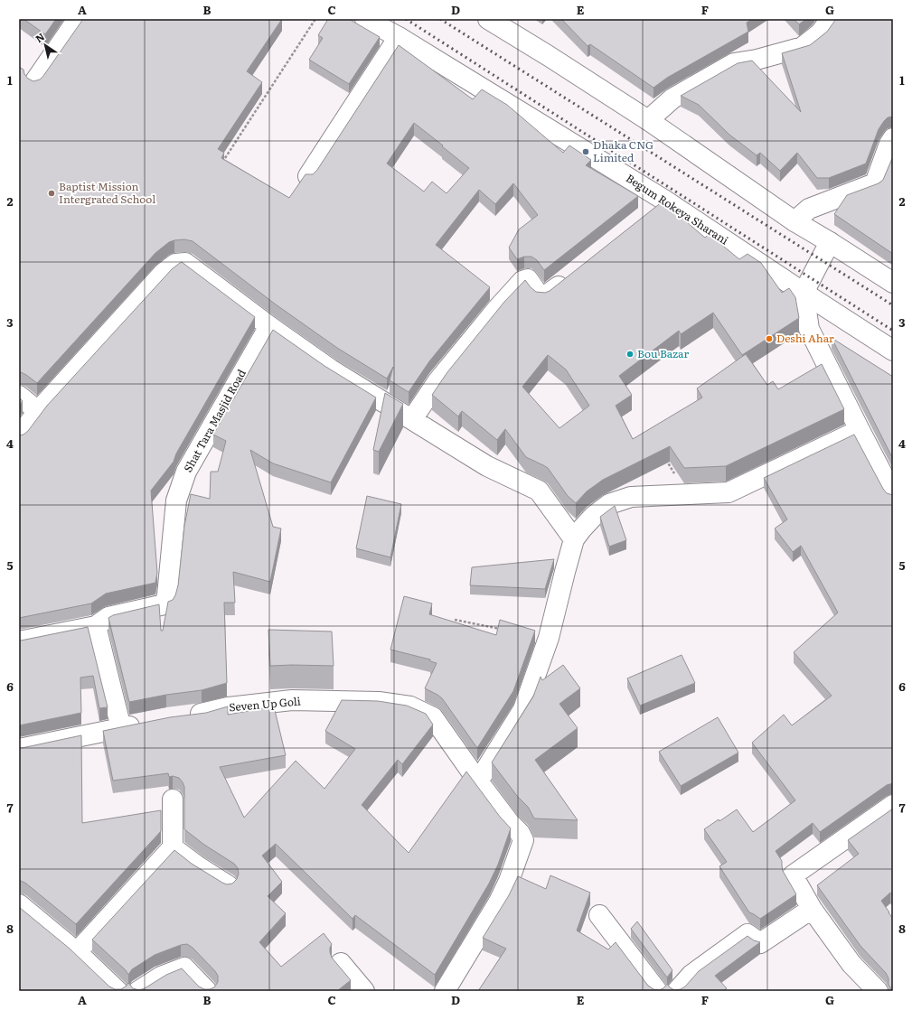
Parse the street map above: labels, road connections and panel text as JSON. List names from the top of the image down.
{
  "streets": {
    "street": ["Begum Rokeya Sharani", "Shat Tara Masjid Road", "Seven Up Goli"]
  },
  "places": [
    "Dhaka CNG Limited",
    "Baptist Mission Intergrated School",
    "Deshi Ahar",
    "Bou Bazar"
  ],
  "north": "top left",
  "grid": {
    "columns": [
      "A",
      "B",
      "C",
      "D",
      "E",
      "F",
      "G"
    ],
    "rows": [
      "1",
      "2",
      "3",
      "4",
      "5",
      "6",
      "7",
      "8"
    ]
  }
}
